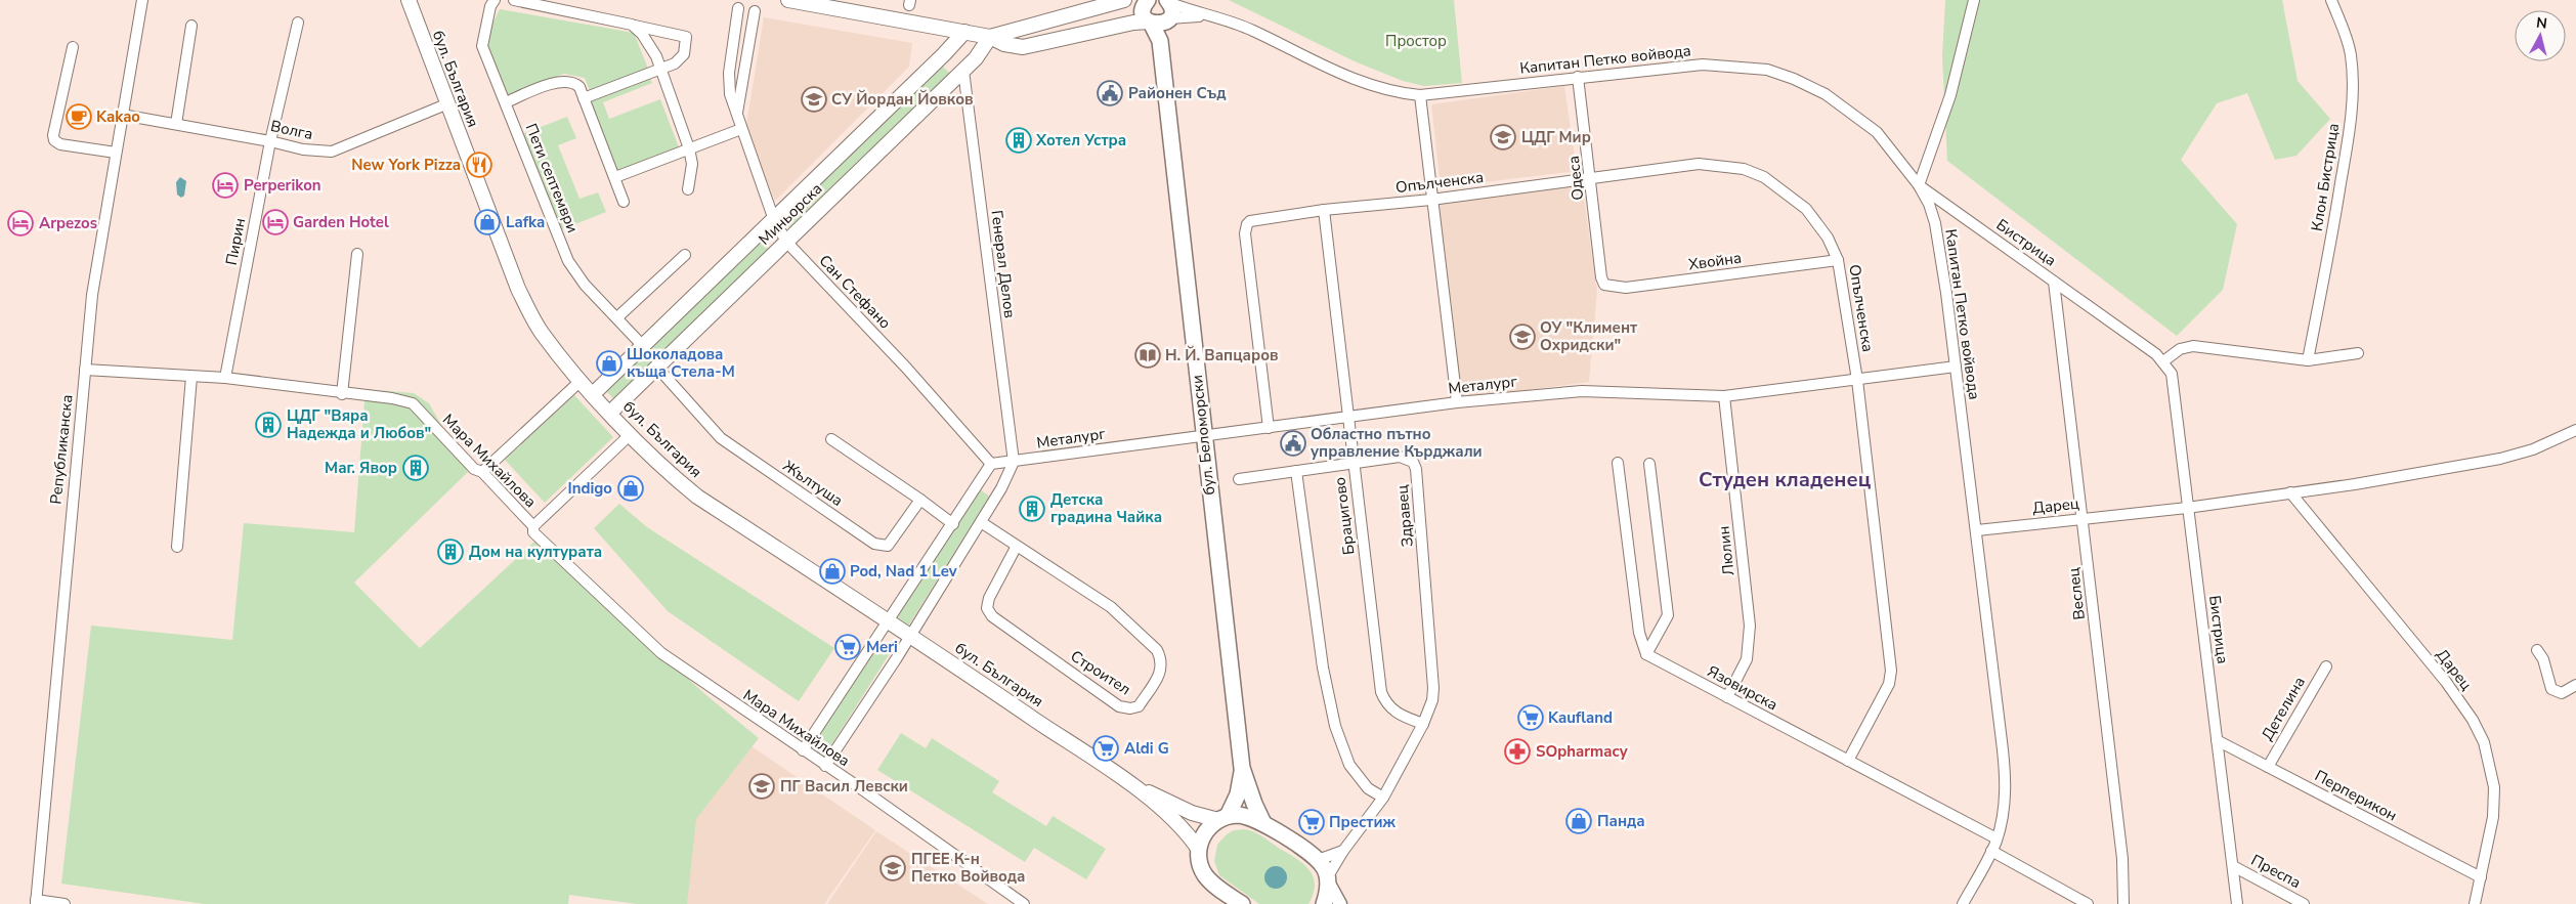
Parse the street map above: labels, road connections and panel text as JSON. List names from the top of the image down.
{
  "streets": {
    "main road": ["бул. България", "Миньорска", "бул. Беломорски"],
    "street": [
      "Капитан Петко войвода",
      "Волга",
      "Клон Бистрица",
      "Пети септември",
      "Одеса",
      "Опълченска",
      "Пирин",
      "Бистрица",
      "Хвойна",
      "Генерал Делов",
      "Сан Стефано",
      "Металург",
      "Републиканска",
      "Мара Михайлова",
      "Жълтуша",
      "Дарец",
      "Брацигово",
      "Здравец",
      "Люлин",
      "Веслец",
      "Строител",
      "Язовирска",
      "Детелина",
      "Перперикон",
      "Преспа"
    ]
  },
  "crossings": [
    ["Капитан Петко войвода", "Одеса"],
    ["Капитан Петко войвода", "Бистрица"],
    ["Капитан Петко войвода", "Металург"],
    ["Капитан Петко войвода", "бул. Беломорски"],
    ["Капитан Петко войвода", "Дарец"],
    ["Капитан Петко войвода", "Язовирска"],
    ["бул. България", "Волга"],
    ["бул. България", "Миньорска"],
    ["бул. България", "бул. Беломорски"],
    ["Волга", "Пирин"],
    ["Волга", "Републиканска"],
    ["Пети септември", "Миньорска"],
    ["Одеса", "Опълченска"],
    ["Одеса", "Хвойна"],
    ["Опълченска", "Хвойна"],
    ["Опълченска", "Металург"],
    ["Опълченска", "Брацигово"],
    ["Опълченска", "Язовирска"],
    ["Миньорска", "Генерал Делов"],
    ["Миньорска", "Сан Стефано"],
    ["Миньорска", "Жълтуша"],
    ["Пирин", "Мара Михайлова"],
    ["Бистрица", "Дарец"],
    ["Бистрица", "Веслец"],
    ["Бистрица", "Перперикон"],
    ["Бистрица", "Преспа"],
    ["Генерал Делов", "Металург"],
    ["Сан Стефано", "Металург"],
    ["Металург", "бул. Беломорски"],
    ["Металург", "Брацигово"],
    ["Металург", "Люлин"],
    ["Републиканска", "Мара Михайлова"],
    ["Дарец", "Веслец"],
    ["Дарец", "Перперикон"],
    ["Брацигово", "Здравец"],
    ["Люлин", "Язовирска"],
    ["Детелина", "Перперикон"]
  ],
  "districts": ["Студен кладенец"],
  "parks": ["Простор"],
  "places": {
    "public building": ["Районен Съд", "Областно пътно управление Кърджали"],
    "school or university": [
      "СУ Йордан Йовков",
      "ЦДГ Мир",
      "ОУ \"Климент Охридски\"",
      "ПГ Васил Левски",
      "ПГЕЕ К-н Петко Войвода"
    ],
    "cafe": ["Kakao"],
    "building": [
      "Хотел Устра",
      "ЦДГ \"Вяра Надежда и Любов\"",
      "Маг. Явор",
      "Детска градина Чайка",
      "Дом на културата"
    ],
    "restaurant": ["New York Pizza"],
    "hotel": ["Perperikon", "Garden Hotel", "Arpezos"],
    "shop": [
      "Lafka",
      "Шоколадова къща Стела-М",
      "Indigo",
      "Pod, Nad 1 Lev",
      "Панда"
    ],
    "library": ["Н. Й. Вапцаров"],
    "supermarket": [
      "Meri",
      "Kaufland",
      "Aldi G",
      "Престиж"
    ],
    "pharmacy": ["SOpharmacy"]
  },
  "north": "top"
}
